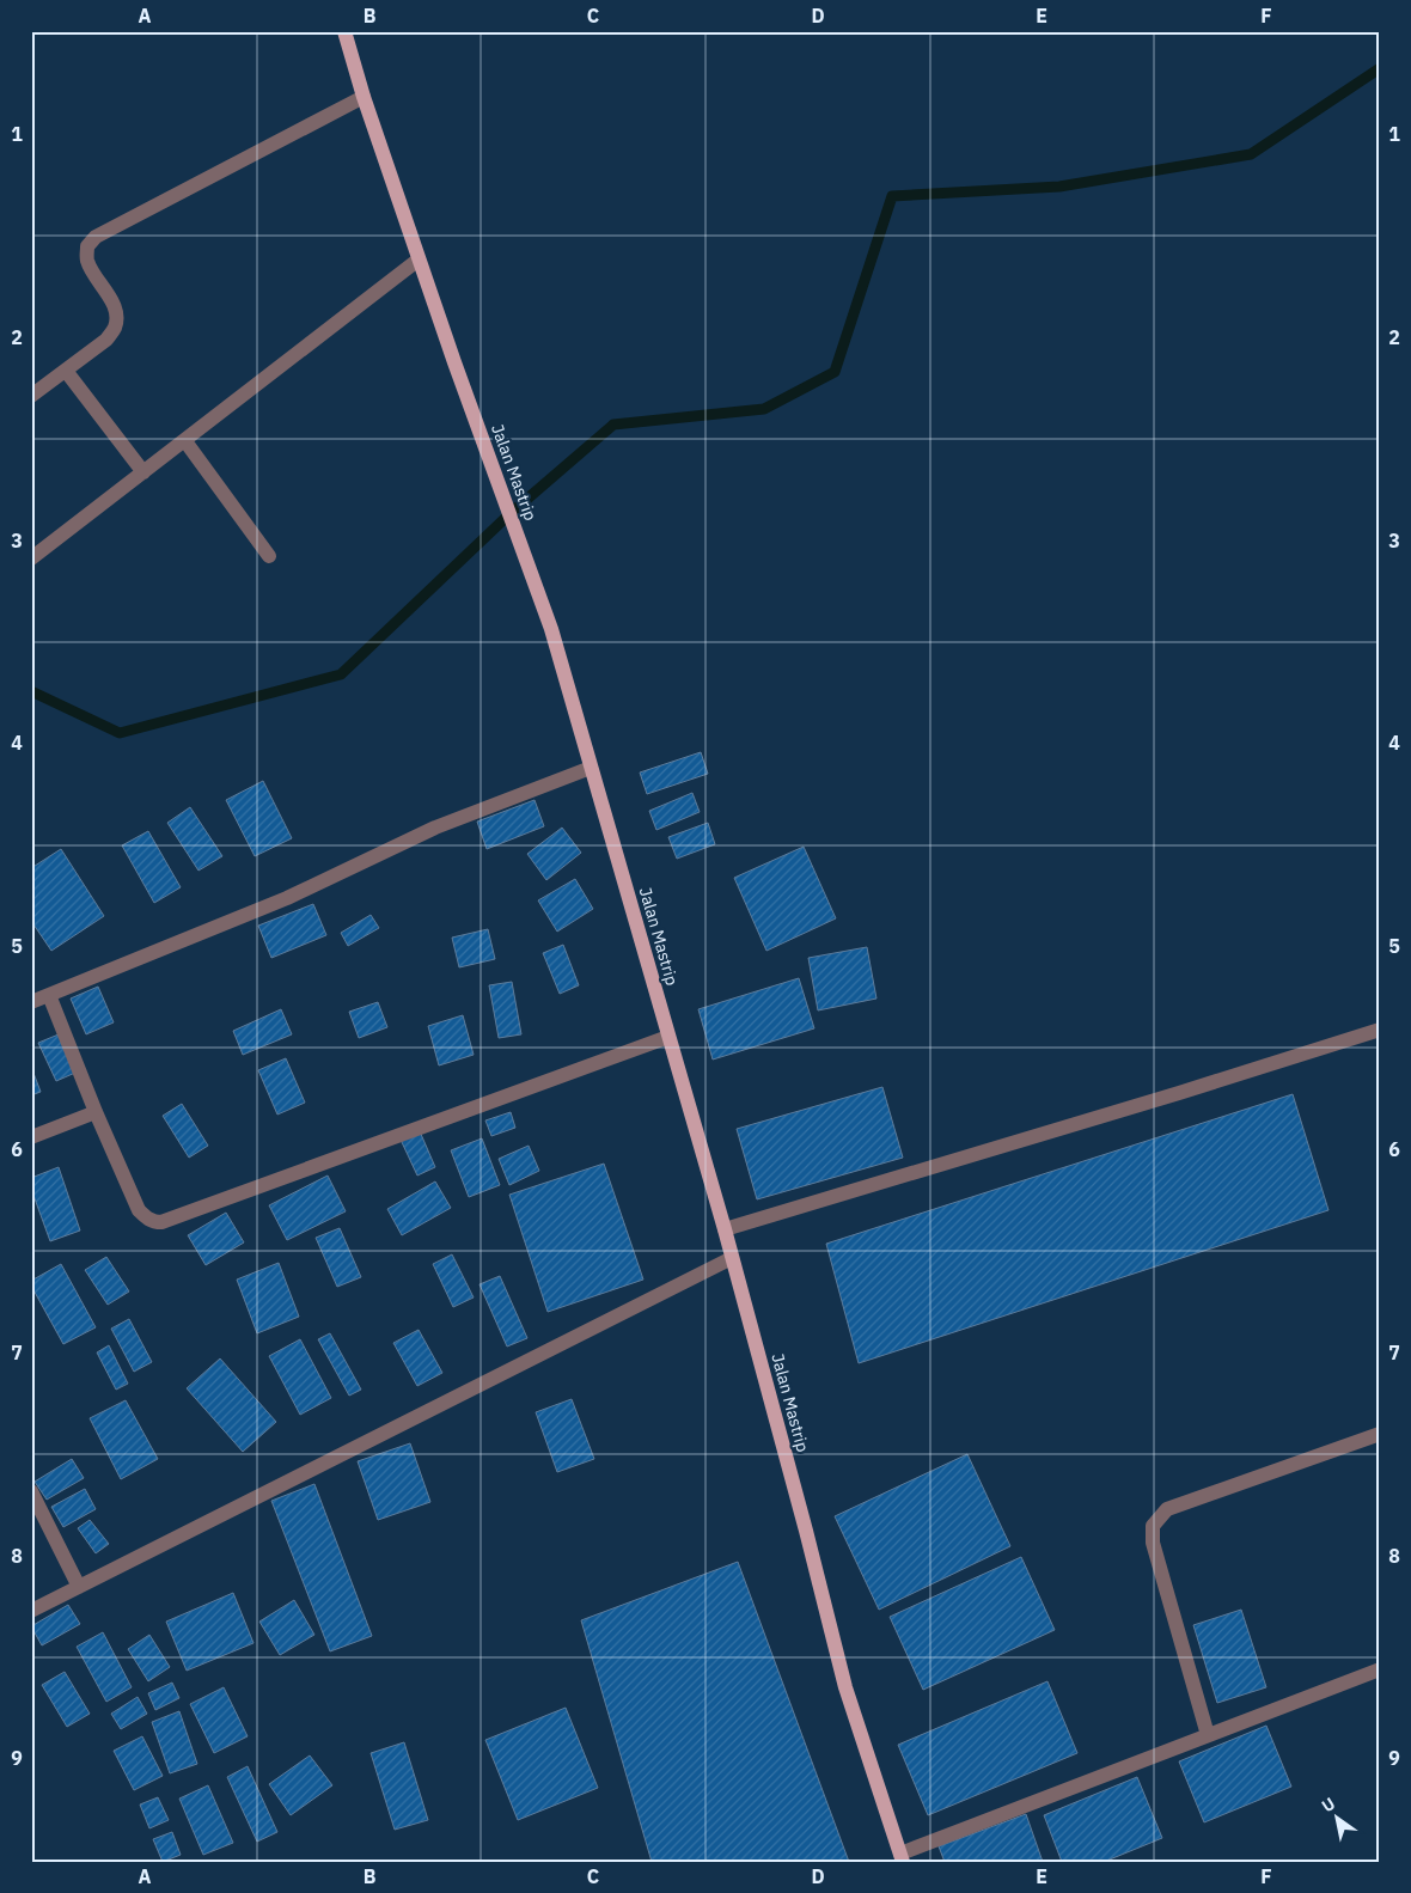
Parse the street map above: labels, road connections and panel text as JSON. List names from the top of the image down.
{
  "streets": {
    "main road": ["Jalan Mastrip"]
  },
  "north": "top left",
  "grid": {
    "columns": [
      "A",
      "B",
      "C",
      "D",
      "E",
      "F"
    ],
    "rows": [
      "1",
      "2",
      "3",
      "4",
      "5",
      "6",
      "7",
      "8",
      "9"
    ]
  }
}
